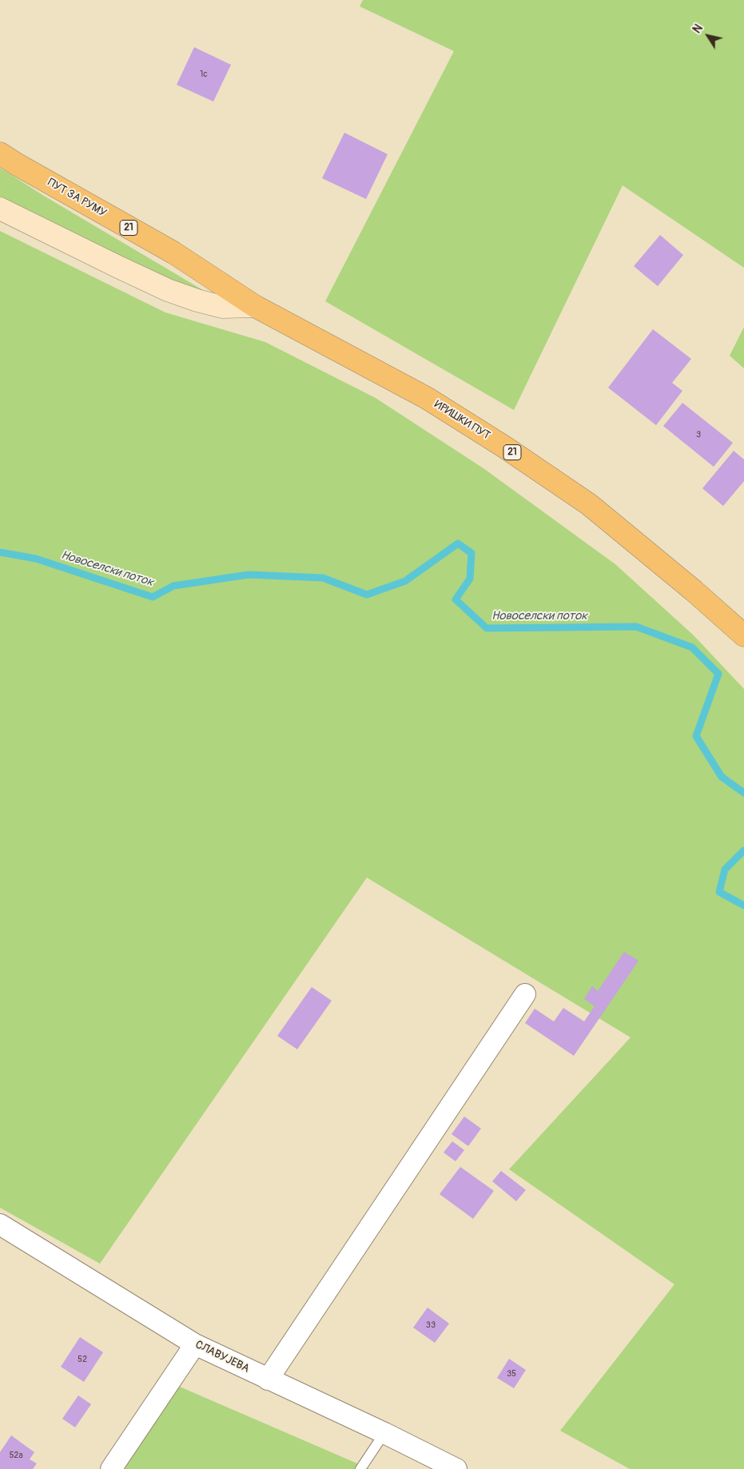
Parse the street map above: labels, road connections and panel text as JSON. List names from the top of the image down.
{
  "streets": {
    "main road": ["ПУТ ЗА РУМУ", "21", "ИРИШКИ ПУТ"],
    "street": ["СЛАВУЈЕВА"]
  },
  "crossings": [
    ["ПУТ ЗА РУМУ", "ИРИШКИ ПУТ"]
  ],
  "water": ["Новоселски поток"],
  "house_numbers": [
    "1c",
    "3",
    "33",
    "52",
    "35",
    "52a"
  ],
  "north": "top left"
}
